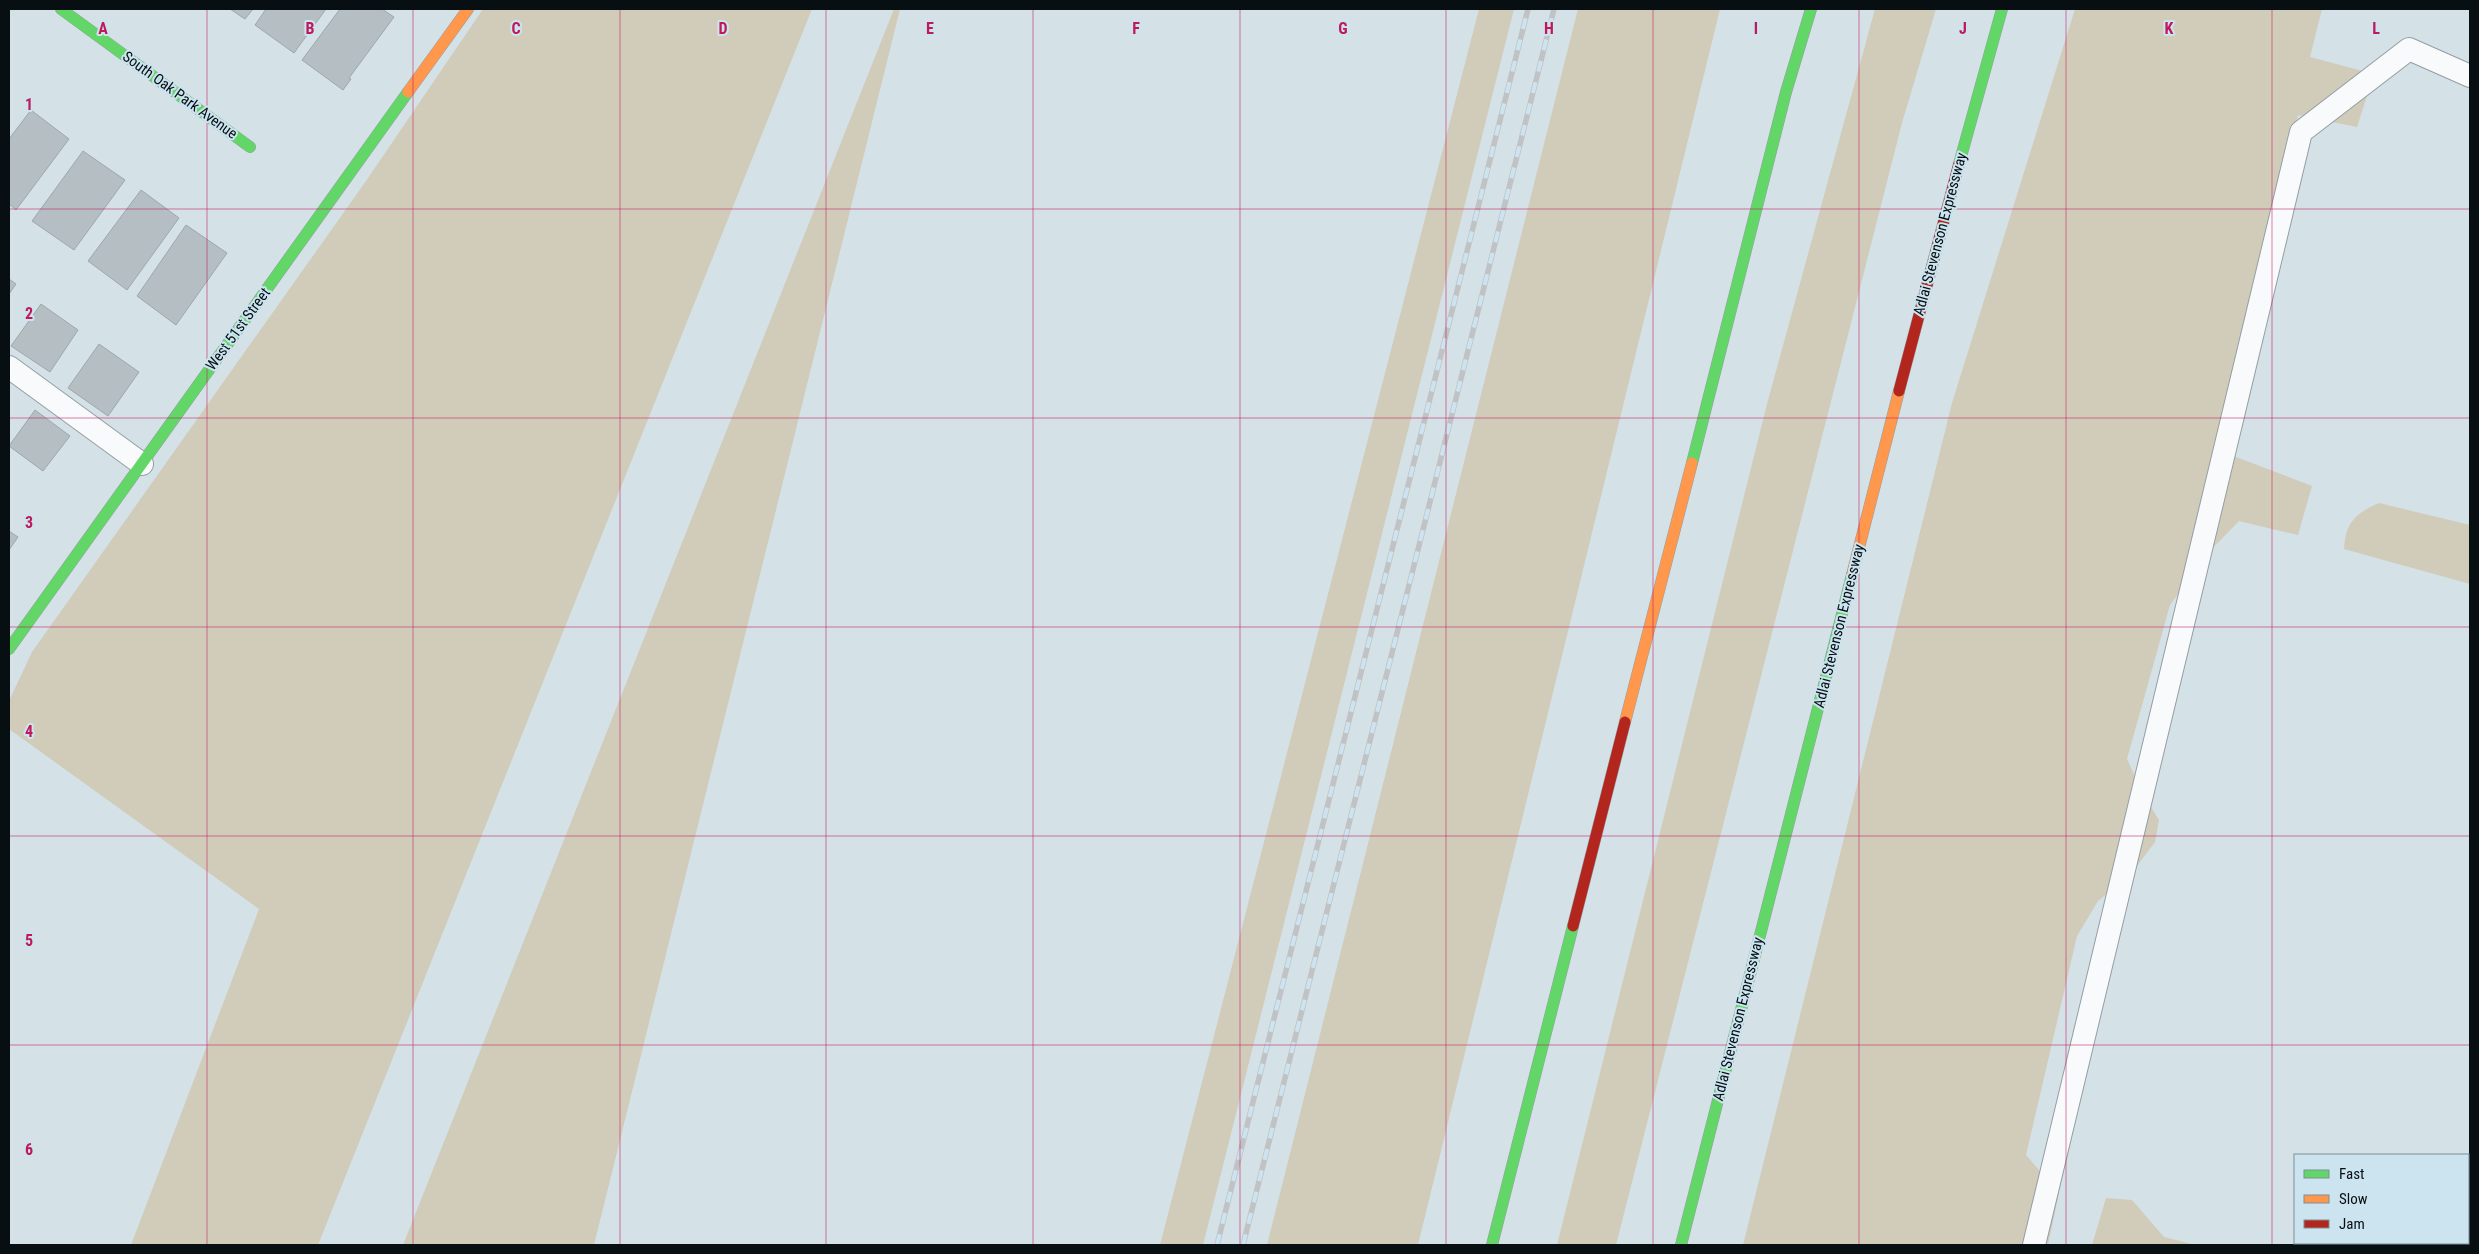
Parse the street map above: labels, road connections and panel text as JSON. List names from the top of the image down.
{
  "streets": {
    "main road": ["South Oak Park Avenue", "Adlai Stevenson Expressway", "West 51st Street"]
  },
  "legend": ["Fast", "Slow", "Jam"],
  "grid": {
    "columns": [
      "A",
      "B",
      "C",
      "D",
      "E",
      "F",
      "G",
      "H",
      "I",
      "J",
      "K",
      "L"
    ],
    "rows": [
      "1",
      "2",
      "3",
      "4",
      "5",
      "6"
    ]
  }
}
